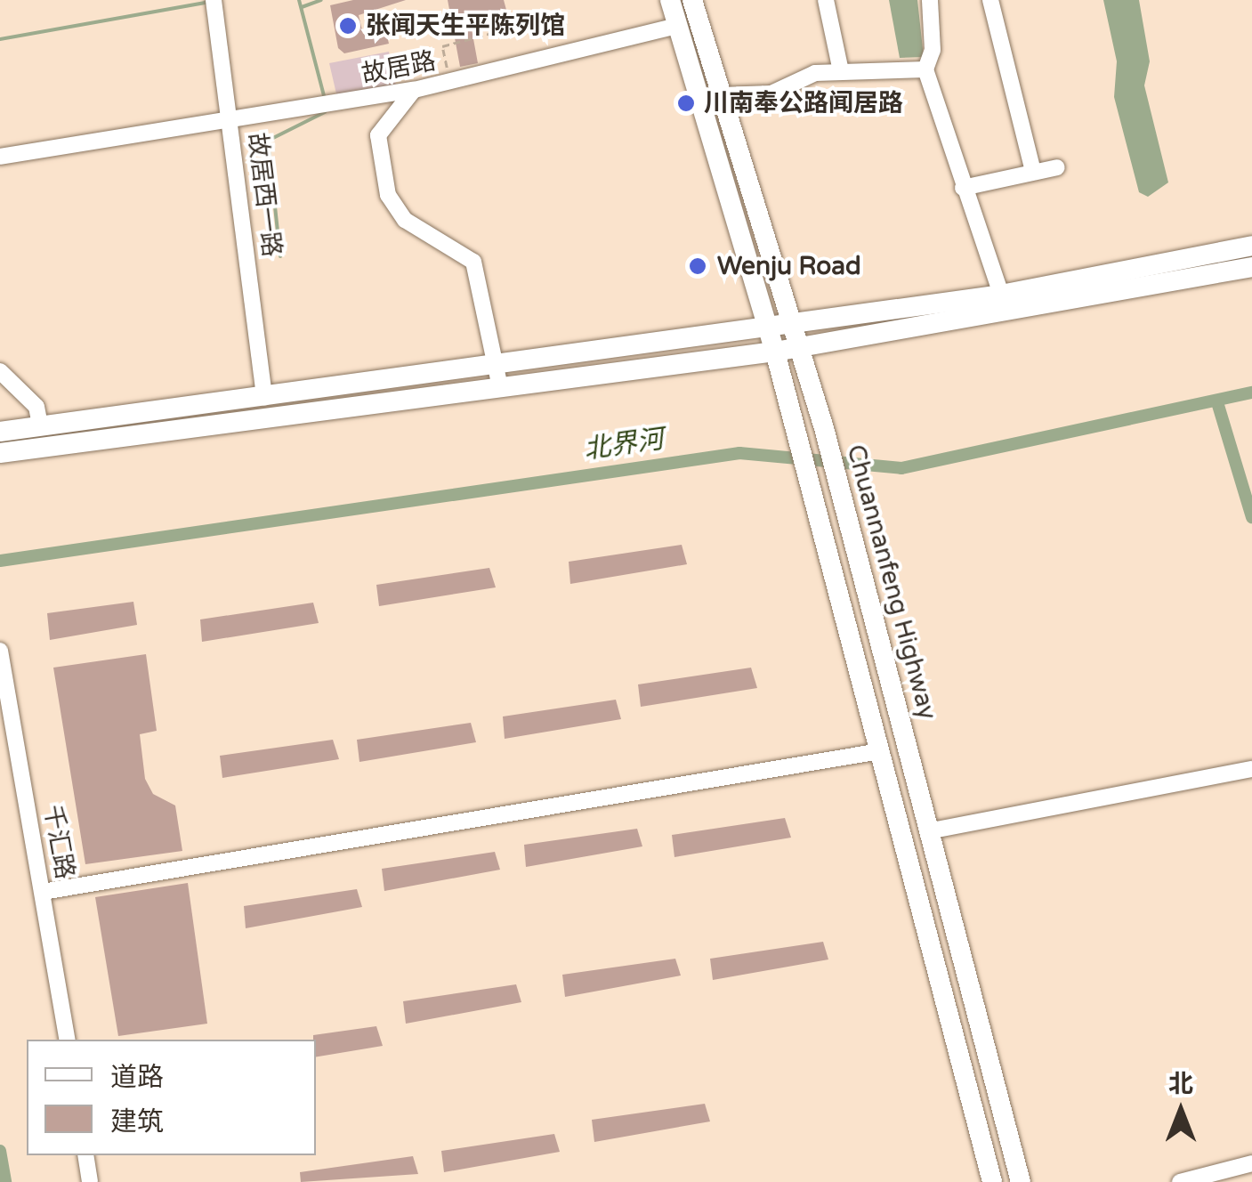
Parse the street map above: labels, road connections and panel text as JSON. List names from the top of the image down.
{
  "streets": {
    "main road": ["Chuannanfeng Highway"],
    "street": ["故居路", "故居西一路", "千汇路"]
  },
  "crossings": [
    ["故居路", "故居西一路"]
  ],
  "water": ["北界河"],
  "places": ["张闻天生平陈列馆", "川南奉公路闻居路", "Wenju Road"],
  "legend": ["道路", "建筑"],
  "north": "top"
}
